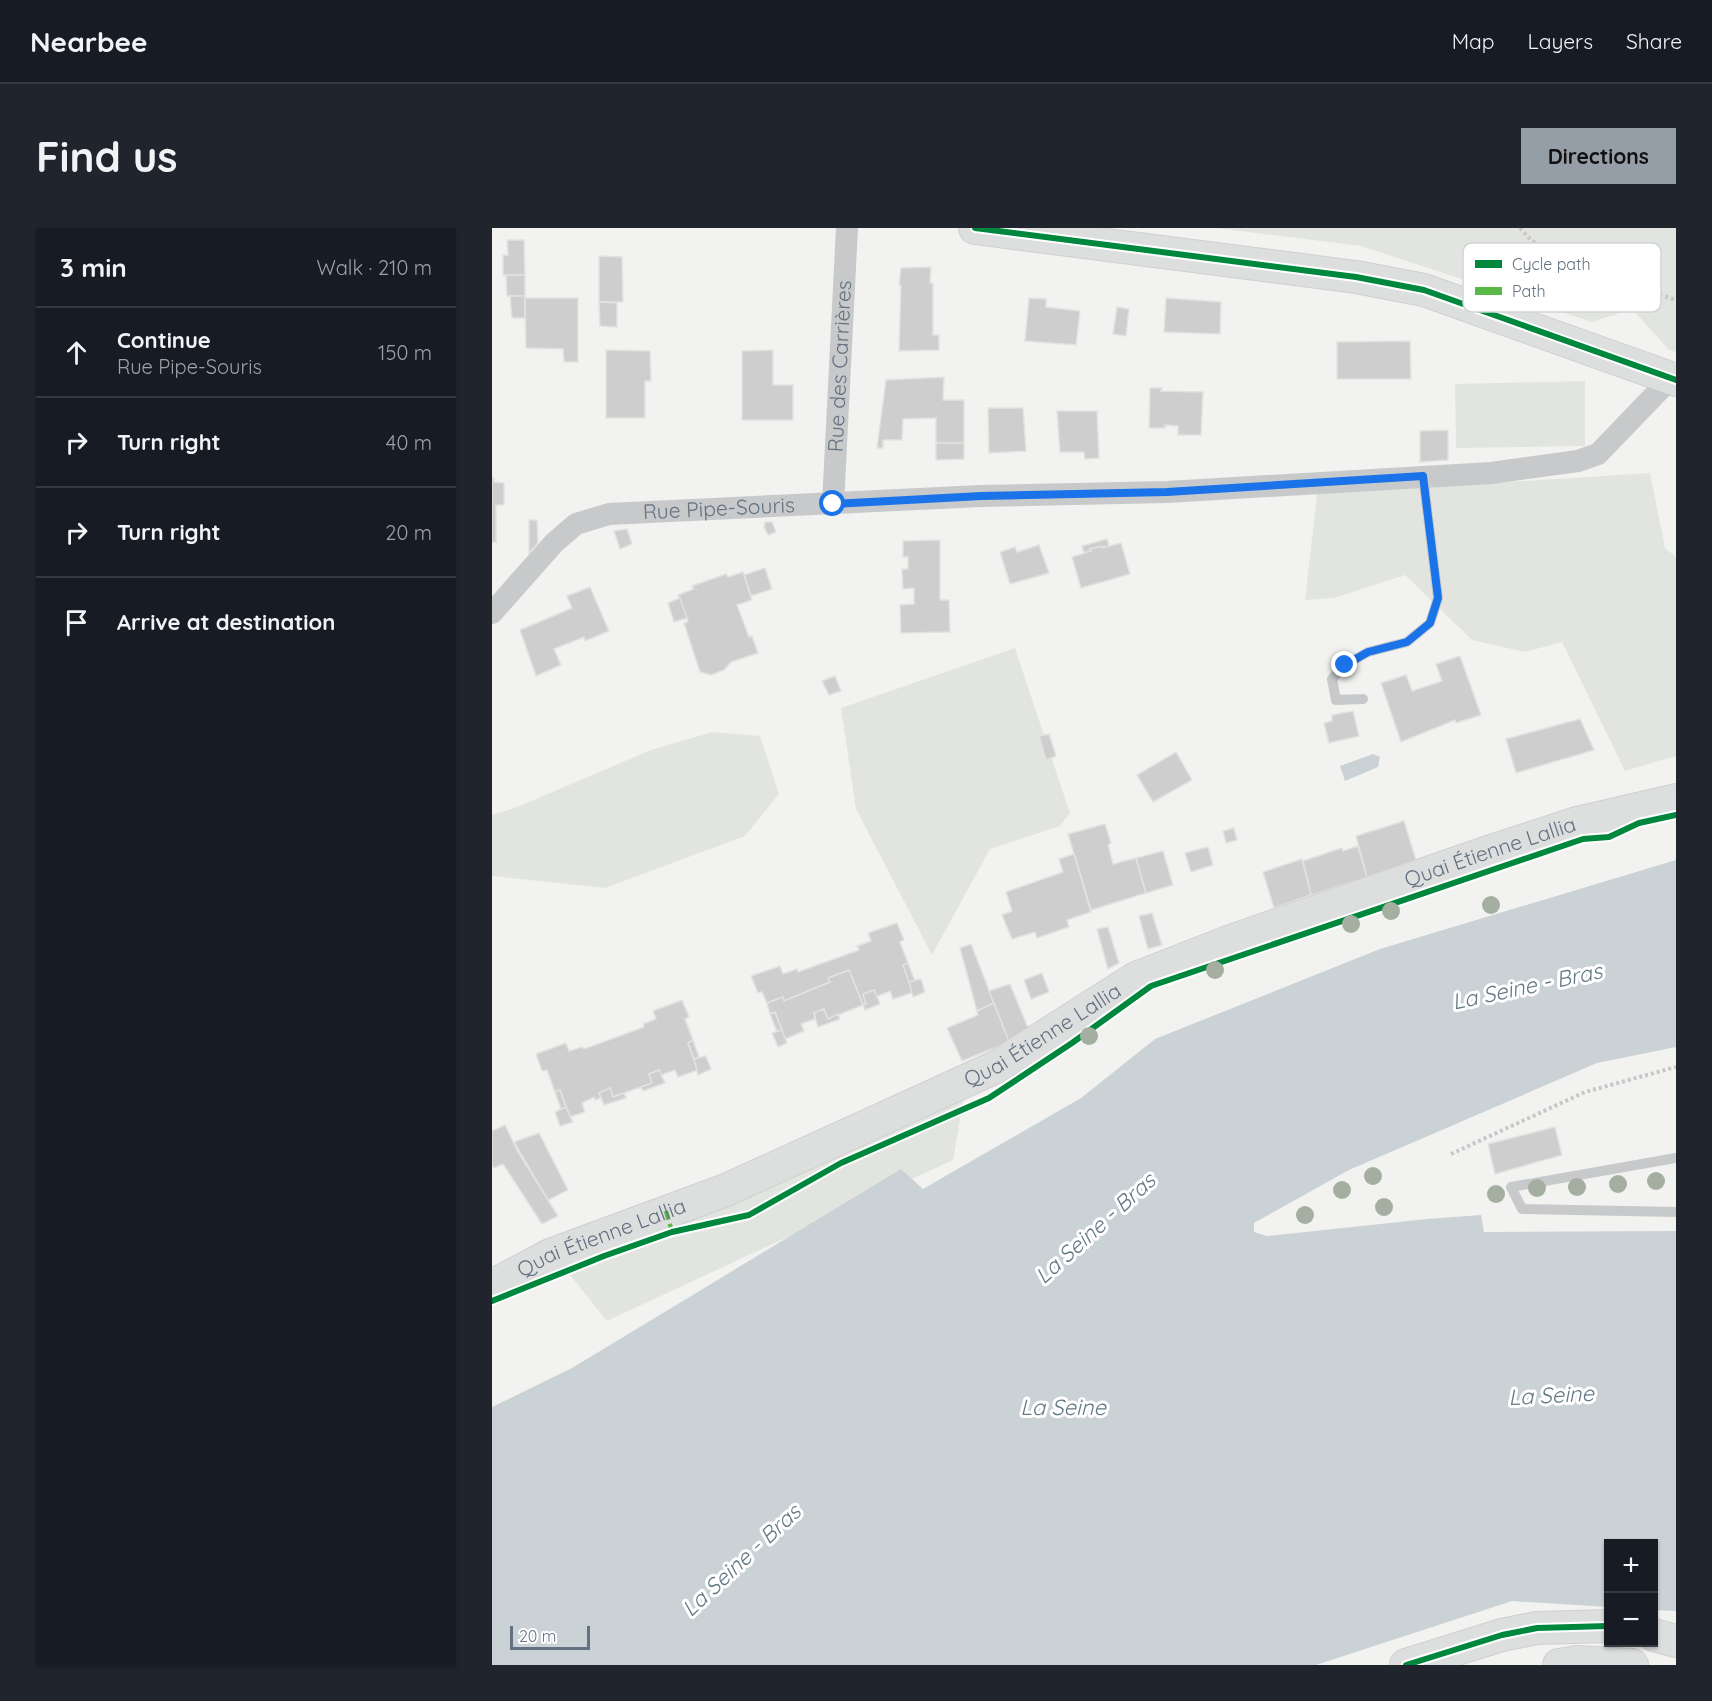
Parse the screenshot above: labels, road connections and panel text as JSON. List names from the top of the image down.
{
  "streets": {
    "street": ["Rue des Carrières", "Rue Pipe-Souris", "Quai Étienne Lallia"]
  },
  "crossings": [
    ["Rue des Carrières", "Rue Pipe-Souris"]
  ],
  "water": ["La Seine - Bras", "La Seine"],
  "legend": ["Cycle path", "Path"],
  "scale_bar": "20 m",
  "page": {
    "header": "Nearbee",
    "nav": ["Map", "Layers", "Share"],
    "buttons": "Directions",
    "title": "Find us",
    "heading": ["3 min", "Walk · 210 m"],
    "list": [
      ["Continue", "Rue Pipe-Souris", "150 m"],
      ["Turn right", "40 m"],
      ["Turn right", "20 m"],
      "Arrive at destination"
    ],
    "map_buttons": ["+", "−"],
    "scale": "20 m"
  }
}
